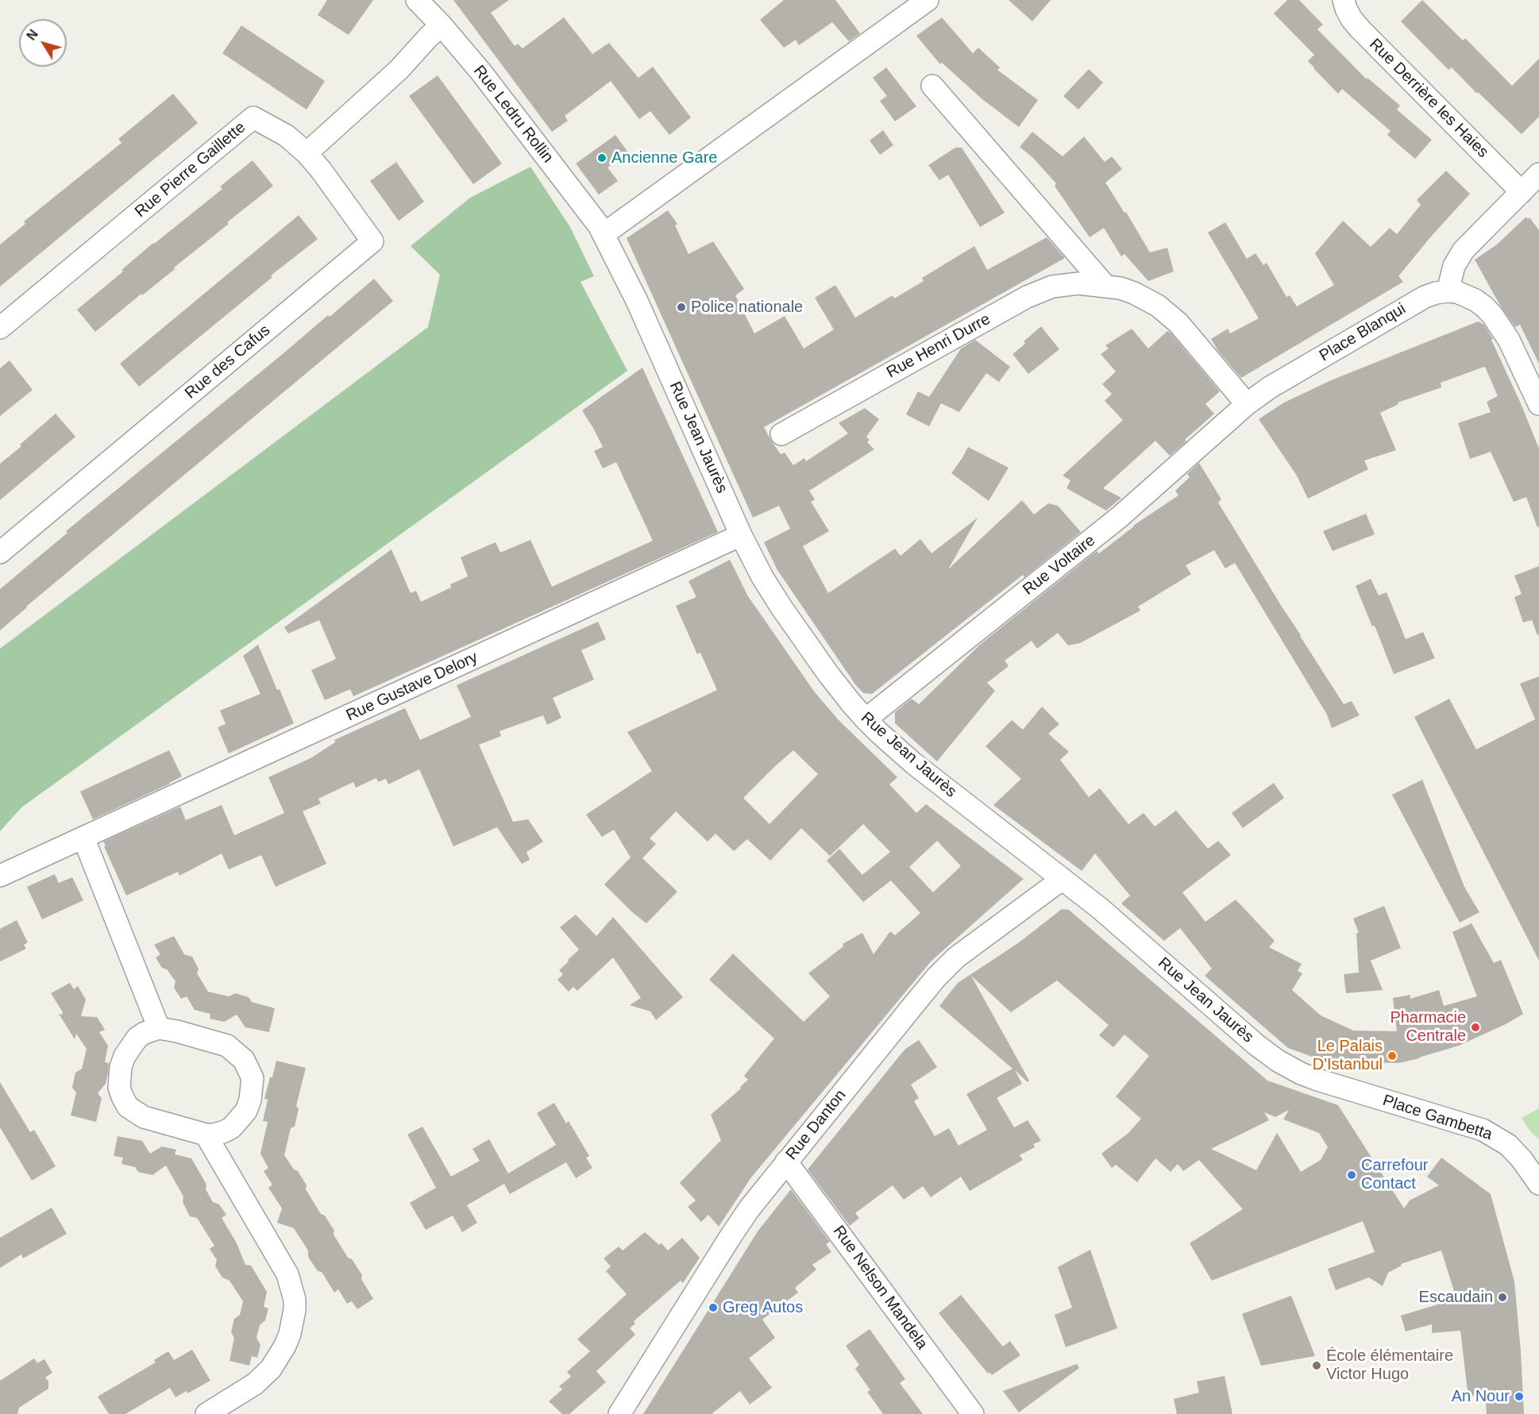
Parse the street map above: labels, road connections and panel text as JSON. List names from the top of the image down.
{
  "streets": {
    "street": [
      "Rue Derrière les Haies",
      "Rue Ledru Rollin",
      "Rue Pierre Gaillette",
      "Place Blanqui",
      "Rue Henri Durre",
      "Rue des Cafus",
      "Rue Jean Jaurès",
      "Rue Voltaire",
      "Rue Gustave Delory",
      "Place Gambetta",
      "Rue Danton",
      "Rue Nelson Mandela"
    ]
  },
  "crossings": [
    ["Rue Ledru Rollin", "Rue Jean Jaurès"],
    ["Rue Pierre Gaillette", "Rue des Cafus"],
    ["Place Blanqui", "Rue Henri Durre"],
    ["Place Blanqui", "Rue Voltaire"],
    ["Rue Henri Durre", "Rue Voltaire"],
    ["Rue Jean Jaurès", "Rue Voltaire"],
    ["Rue Jean Jaurès", "Rue Gustave Delory"],
    ["Rue Jean Jaurès", "Place Gambetta"],
    ["Rue Jean Jaurès", "Rue Danton"],
    ["Rue Danton", "Rue Nelson Mandela"]
  ],
  "places": [
    "Ancienne Gare",
    "Police nationale",
    "Pharmacie Centrale",
    "Le Palais D'Istanbul",
    "Carrefour Contact",
    "Escaudain",
    "Greg Autos",
    "École élémentaire Victor Hugo",
    "An Nour"
  ],
  "north": "top left"
}
